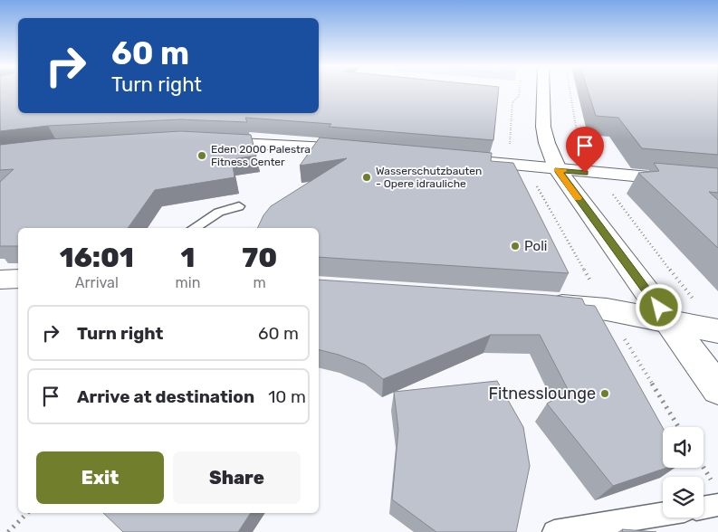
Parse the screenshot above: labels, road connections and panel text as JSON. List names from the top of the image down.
{
  "places": [
    "Eden 2000 Palestra Fitness Center",
    "Wasserschutzbauten - Opere idrauliche",
    "Poli",
    "Fitnesslounge"
  ],
  "page": {
    "turn": ["60 m", "Turn right"],
    "eta": [
      "16:01",
      "Arrival",
      "1",
      "min",
      "70",
      "m"
    ],
    "list": [
      {
        "name": "Turn right",
        "value": "60 m"
      },
      {
        "name": "Arrive at destination",
        "value": "10 m"
      }
    ],
    "buttons": ["Exit", "Share"]
  }
}
